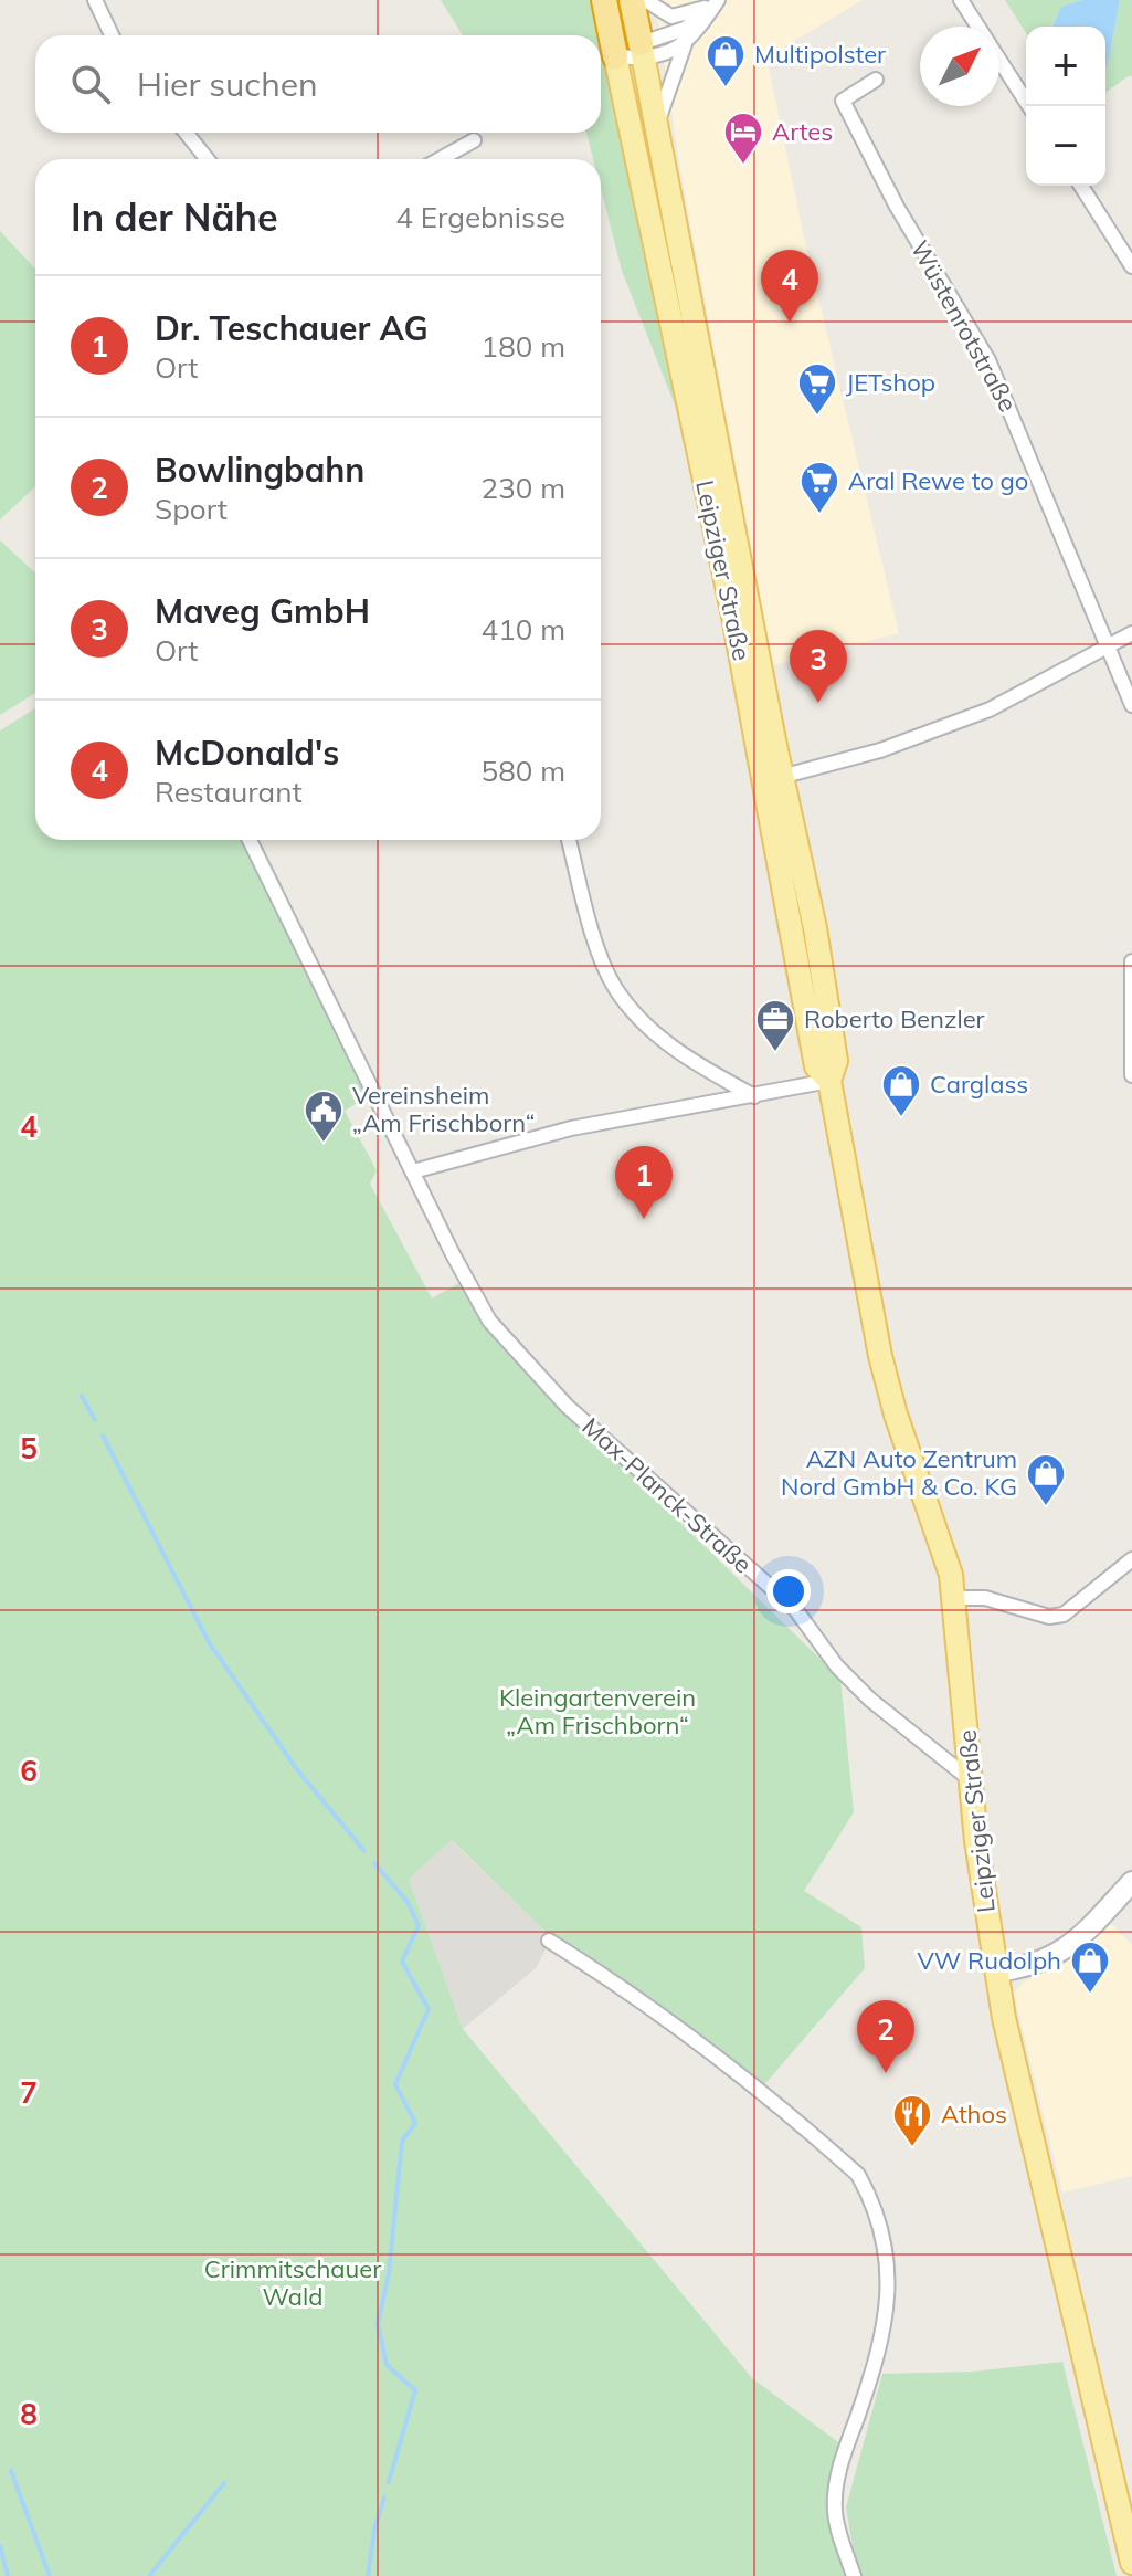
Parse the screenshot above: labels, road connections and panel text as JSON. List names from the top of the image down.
{
  "streets": {
    "highway": ["Leipziger Straße"],
    "street": ["Wüstenrotstraße", "Max-Planck-Straße"]
  },
  "crossings": [
    ["Leipziger Straße", "Max-Planck-Straße"]
  ],
  "parks": ["Kleingartenverein „Am Frischborn“", "Crimmitschauer Wald"],
  "places": {
    "shop": [
      "Multipolster",
      "Carglass",
      "AZN Auto Zentrum Nord GmbH & Co. KG",
      "VW Rudolph"
    ],
    "hotel": ["Artes"],
    "supermarket": ["JETshop", "Aral Rewe to go"],
    "office": ["Roberto Benzler"],
    "public building": ["Vereinsheim „Am Frischborn“"],
    "restaurant": ["Athos"]
  },
  "north": "top right",
  "page": {
    "map_buttons": ["+", "−"],
    "search": "Hier suchen",
    "heading": ["In der Nähe", "4 Ergebnisse"],
    "pins": [
      "4",
      "3",
      "1",
      "2"
    ],
    "list": [
      {
        "mark": "1",
        "name": "Dr. Teschauer AG",
        "note": "Ort",
        "value": "180 m"
      },
      {
        "mark": "2",
        "name": "Bowlingbahn",
        "note": "Sport",
        "value": "230 m"
      },
      {
        "mark": "3",
        "name": "Maveg GmbH",
        "note": "Ort",
        "value": "410 m"
      },
      {
        "mark": "4",
        "name": "McDonald's",
        "note": "Restaurant",
        "value": "580 m"
      }
    ]
  },
  "grid": {
    "rows": [
      "4",
      "5",
      "6",
      "7",
      "8"
    ]
  }
}
